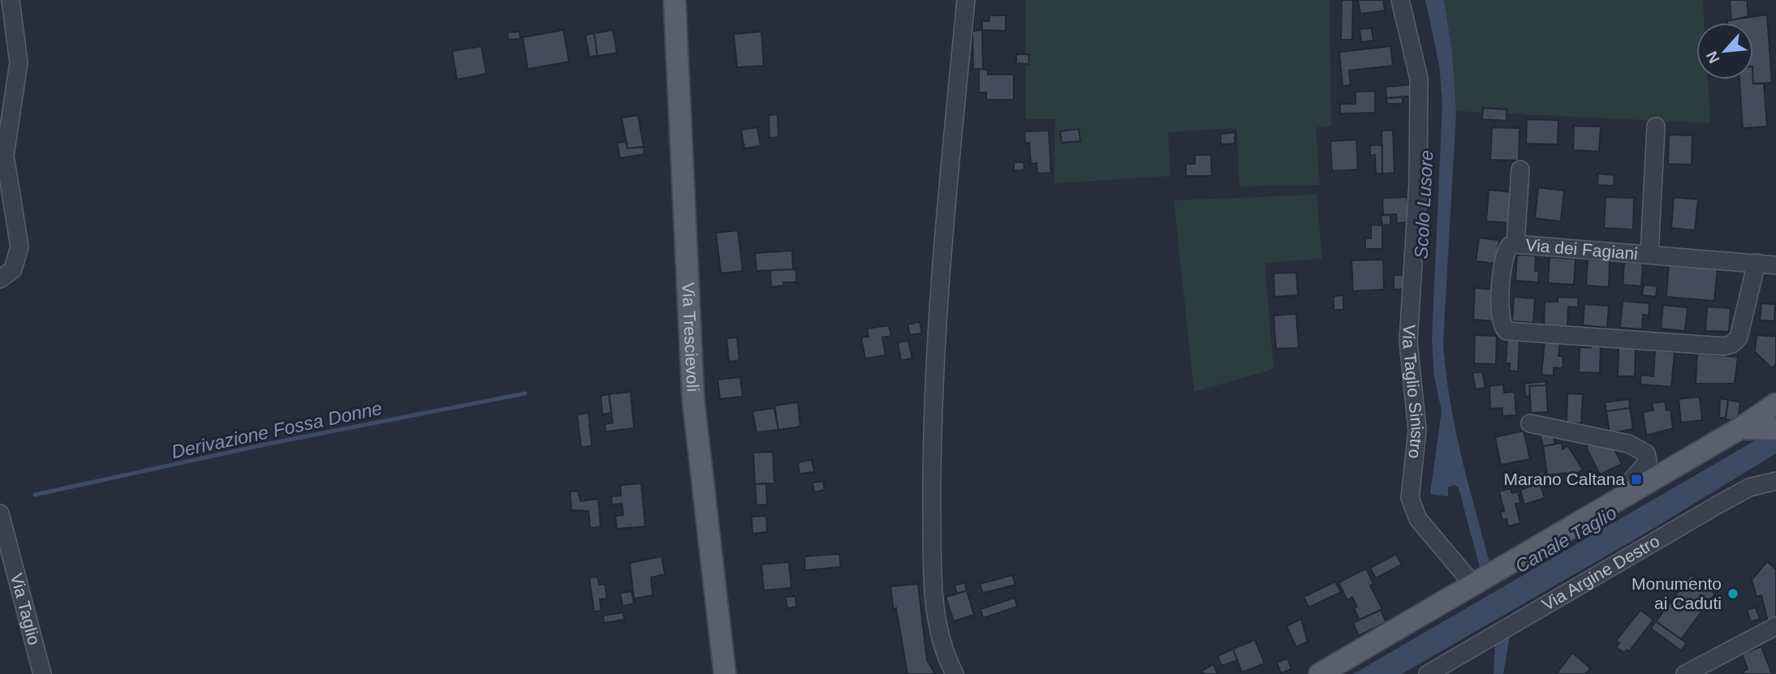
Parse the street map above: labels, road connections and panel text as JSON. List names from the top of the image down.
{
  "streets": {
    "main road": ["Via Trescievoli"],
    "street": [
      "Via dei Fagiani",
      "Via Taglio Sinistro",
      "Via Argine Destro",
      "Via Taglio"
    ]
  },
  "water": ["Scolo Lusore", "Derivazione Fossa Donne", "Canale Taglio"],
  "places": {
    "transit": ["Marano Caltana"],
    "other": ["Monumento ai Caduti"]
  },
  "north": "bottom left"
}
